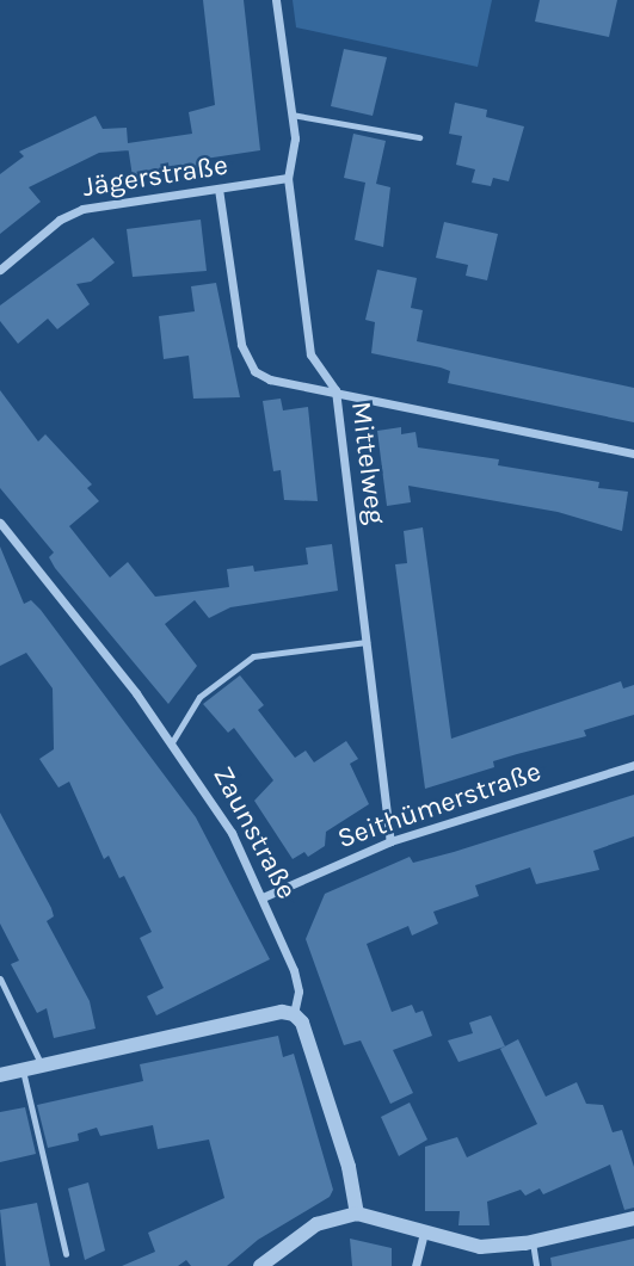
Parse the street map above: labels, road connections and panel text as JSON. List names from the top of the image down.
{
  "streets": {
    "street": [
      "Jägerstraße",
      "Mittelweg",
      "Seithümerstraße",
      "Zaunstraße"
    ]
  },
  "crossings": [
    ["Jägerstraße", "Mittelweg"],
    ["Mittelweg", "Seithümerstraße"],
    ["Seithümerstraße", "Zaunstraße"]
  ]
}
